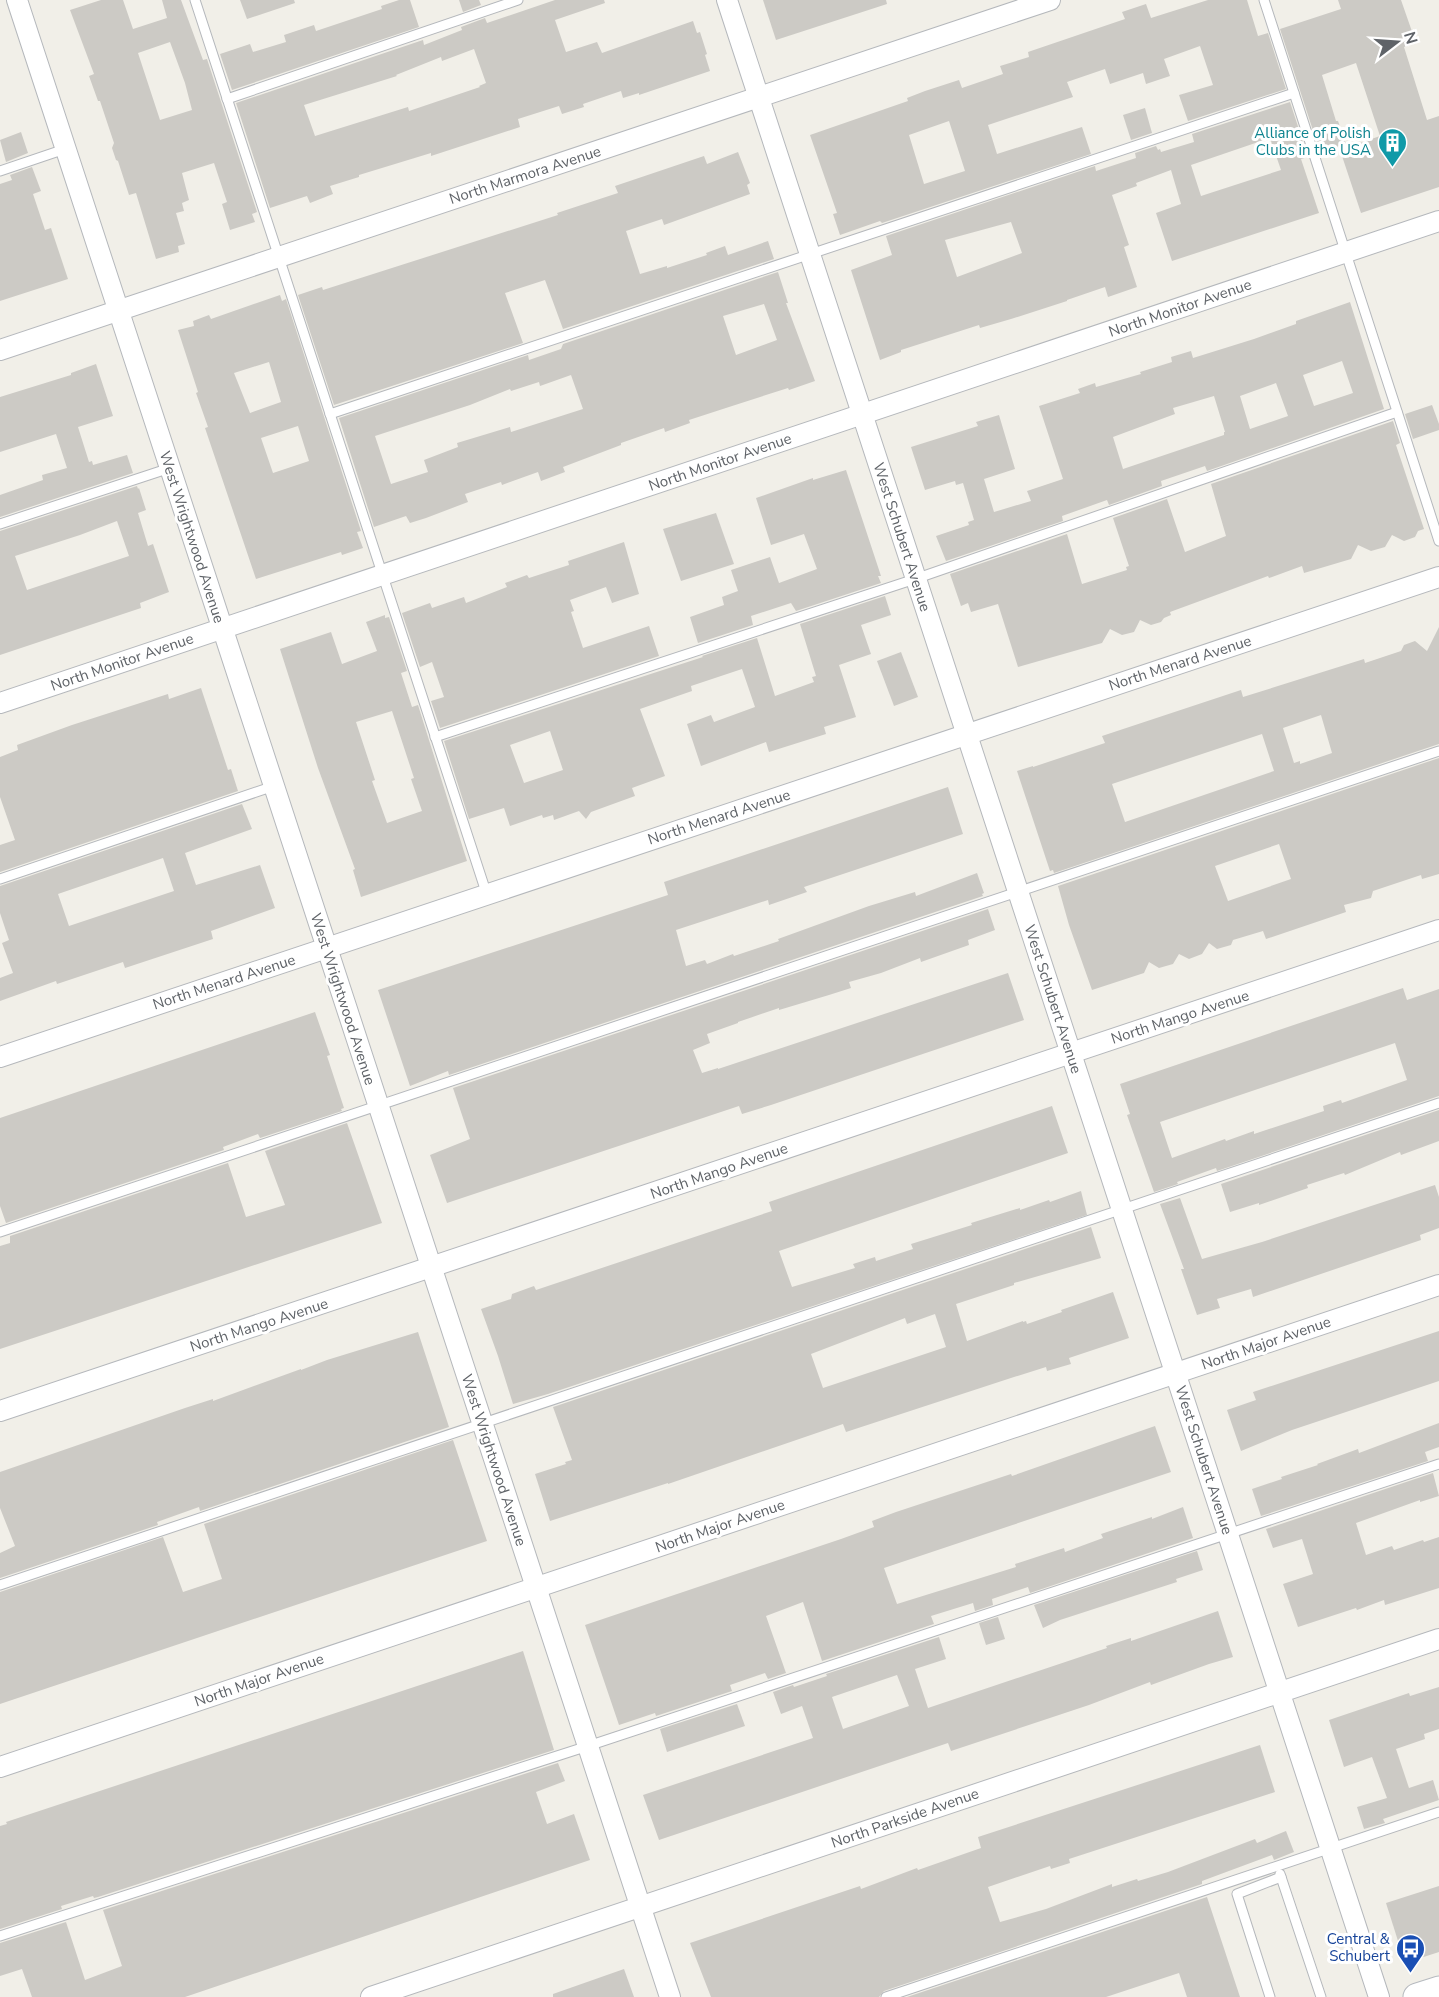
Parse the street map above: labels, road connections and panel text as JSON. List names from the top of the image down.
{
  "streets": {
    "street": [
      "North Marmora Avenue",
      "North Monitor Avenue",
      "West Wrightwood Avenue",
      "West Schubert Avenue",
      "North Menard Avenue",
      "North Mango Avenue",
      "North Major Avenue",
      "North Parkside Avenue"
    ]
  },
  "crossings": [
    ["North Marmora Avenue", "West Wrightwood Avenue"],
    ["North Marmora Avenue", "West Schubert Avenue"],
    ["North Monitor Avenue", "West Wrightwood Avenue"],
    ["North Monitor Avenue", "West Schubert Avenue"],
    ["West Wrightwood Avenue", "North Menard Avenue"],
    ["West Wrightwood Avenue", "North Mango Avenue"],
    ["West Wrightwood Avenue", "North Major Avenue"],
    ["West Wrightwood Avenue", "North Parkside Avenue"],
    ["West Schubert Avenue", "North Menard Avenue"],
    ["West Schubert Avenue", "North Mango Avenue"],
    ["West Schubert Avenue", "North Major Avenue"],
    ["West Schubert Avenue", "North Parkside Avenue"]
  ],
  "places": {
    "building": ["Alliance of Polish Clubs in the USA"],
    "bus stop": ["Central & Schubert"]
  },
  "north": "right"
}
